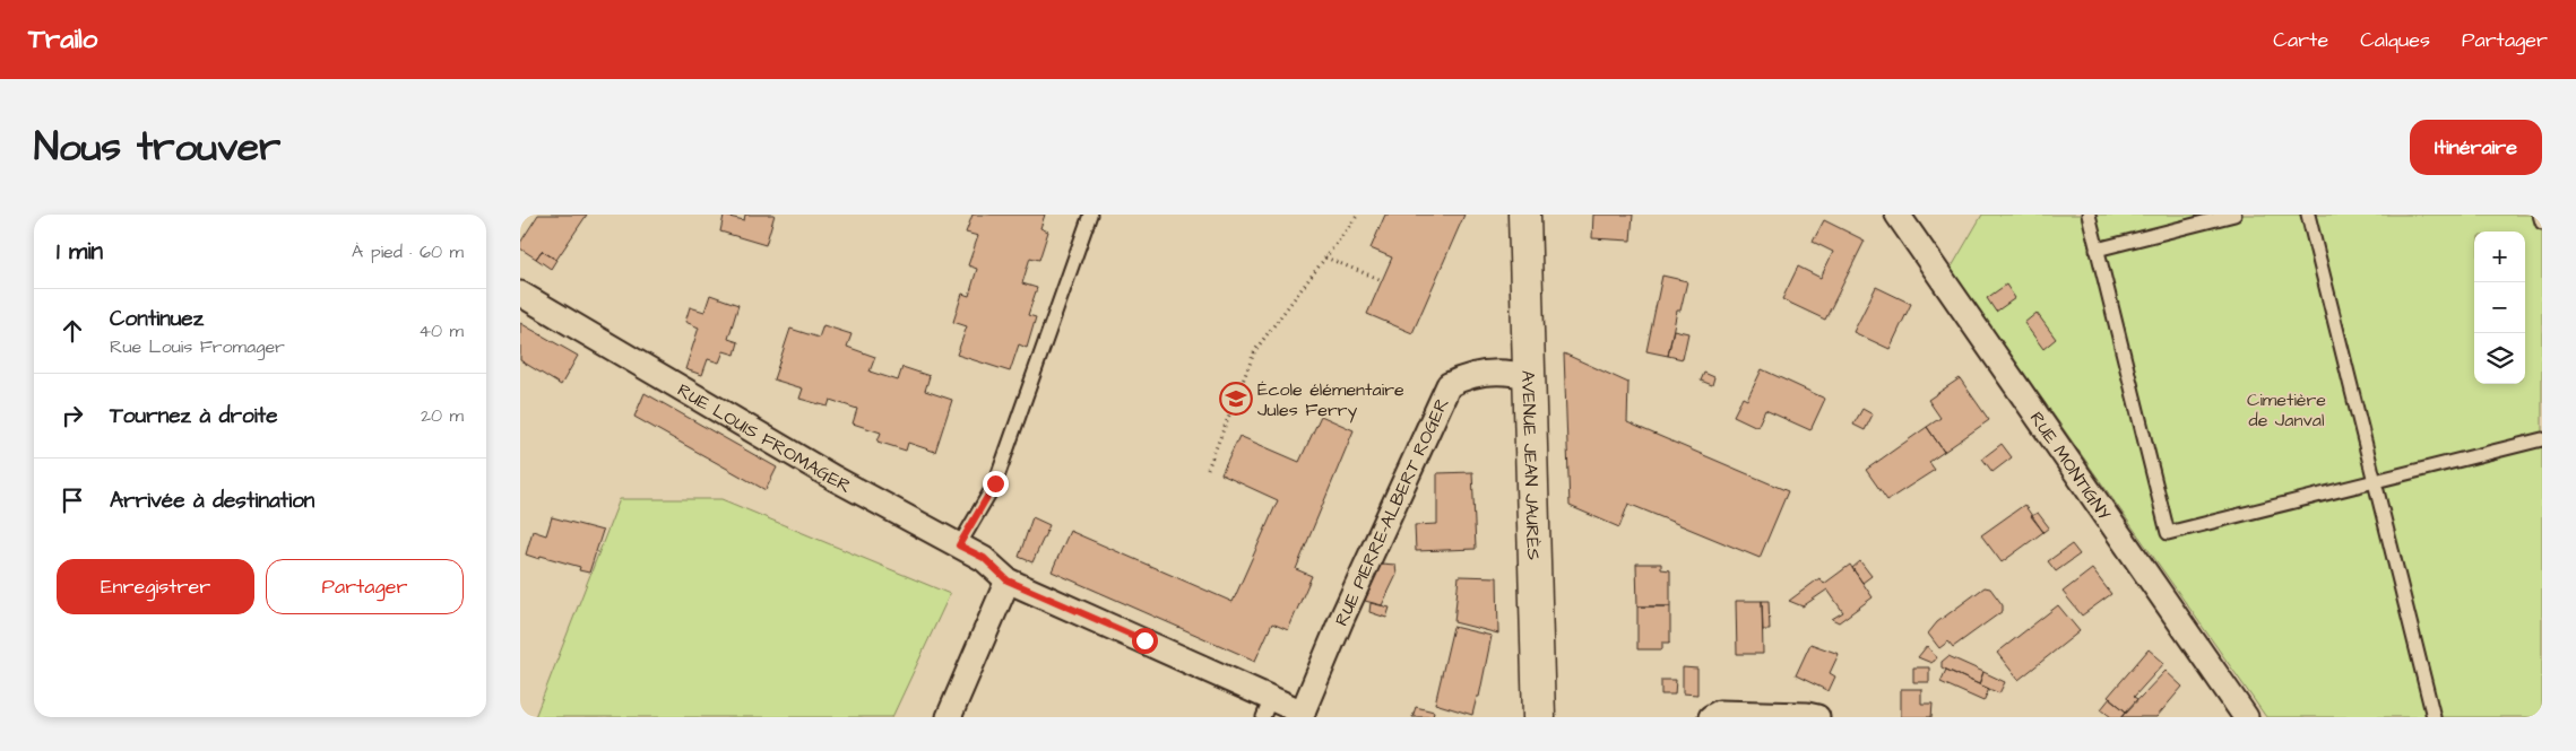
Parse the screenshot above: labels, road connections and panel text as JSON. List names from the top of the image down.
{
  "streets": {
    "street": [
      "RUE LOUIS FROMAGER",
      "AVENUE JEAN JAURÈS",
      "RUE MONTIGNY",
      "RUE PIERRE-ALBERT ROGER"
    ]
  },
  "crossings": [
    ["RUE LOUIS FROMAGER", "RUE PIERRE-ALBERT ROGER"],
    ["AVENUE JEAN JAURÈS", "RUE PIERRE-ALBERT ROGER"]
  ],
  "parks": ["Cimetière de Janval"],
  "places": {
    "school or university": ["École élémentaire Jules Ferry"]
  },
  "page": {
    "header": "Trailo",
    "nav": ["Carte", "Calques", "Partager"],
    "title": "Nous trouver",
    "buttons": [
      "Itinéraire",
      ["Enregistrer", "Partager"]
    ],
    "heading": ["1 min", "À pied · 60 m"],
    "map_buttons": ["+", "−"],
    "list": [
      ["Continuez", "Rue Louis Fromager", "40 m"],
      ["Tournez à droite", "20 m"],
      "Arrivée à destination"
    ]
  }
}
